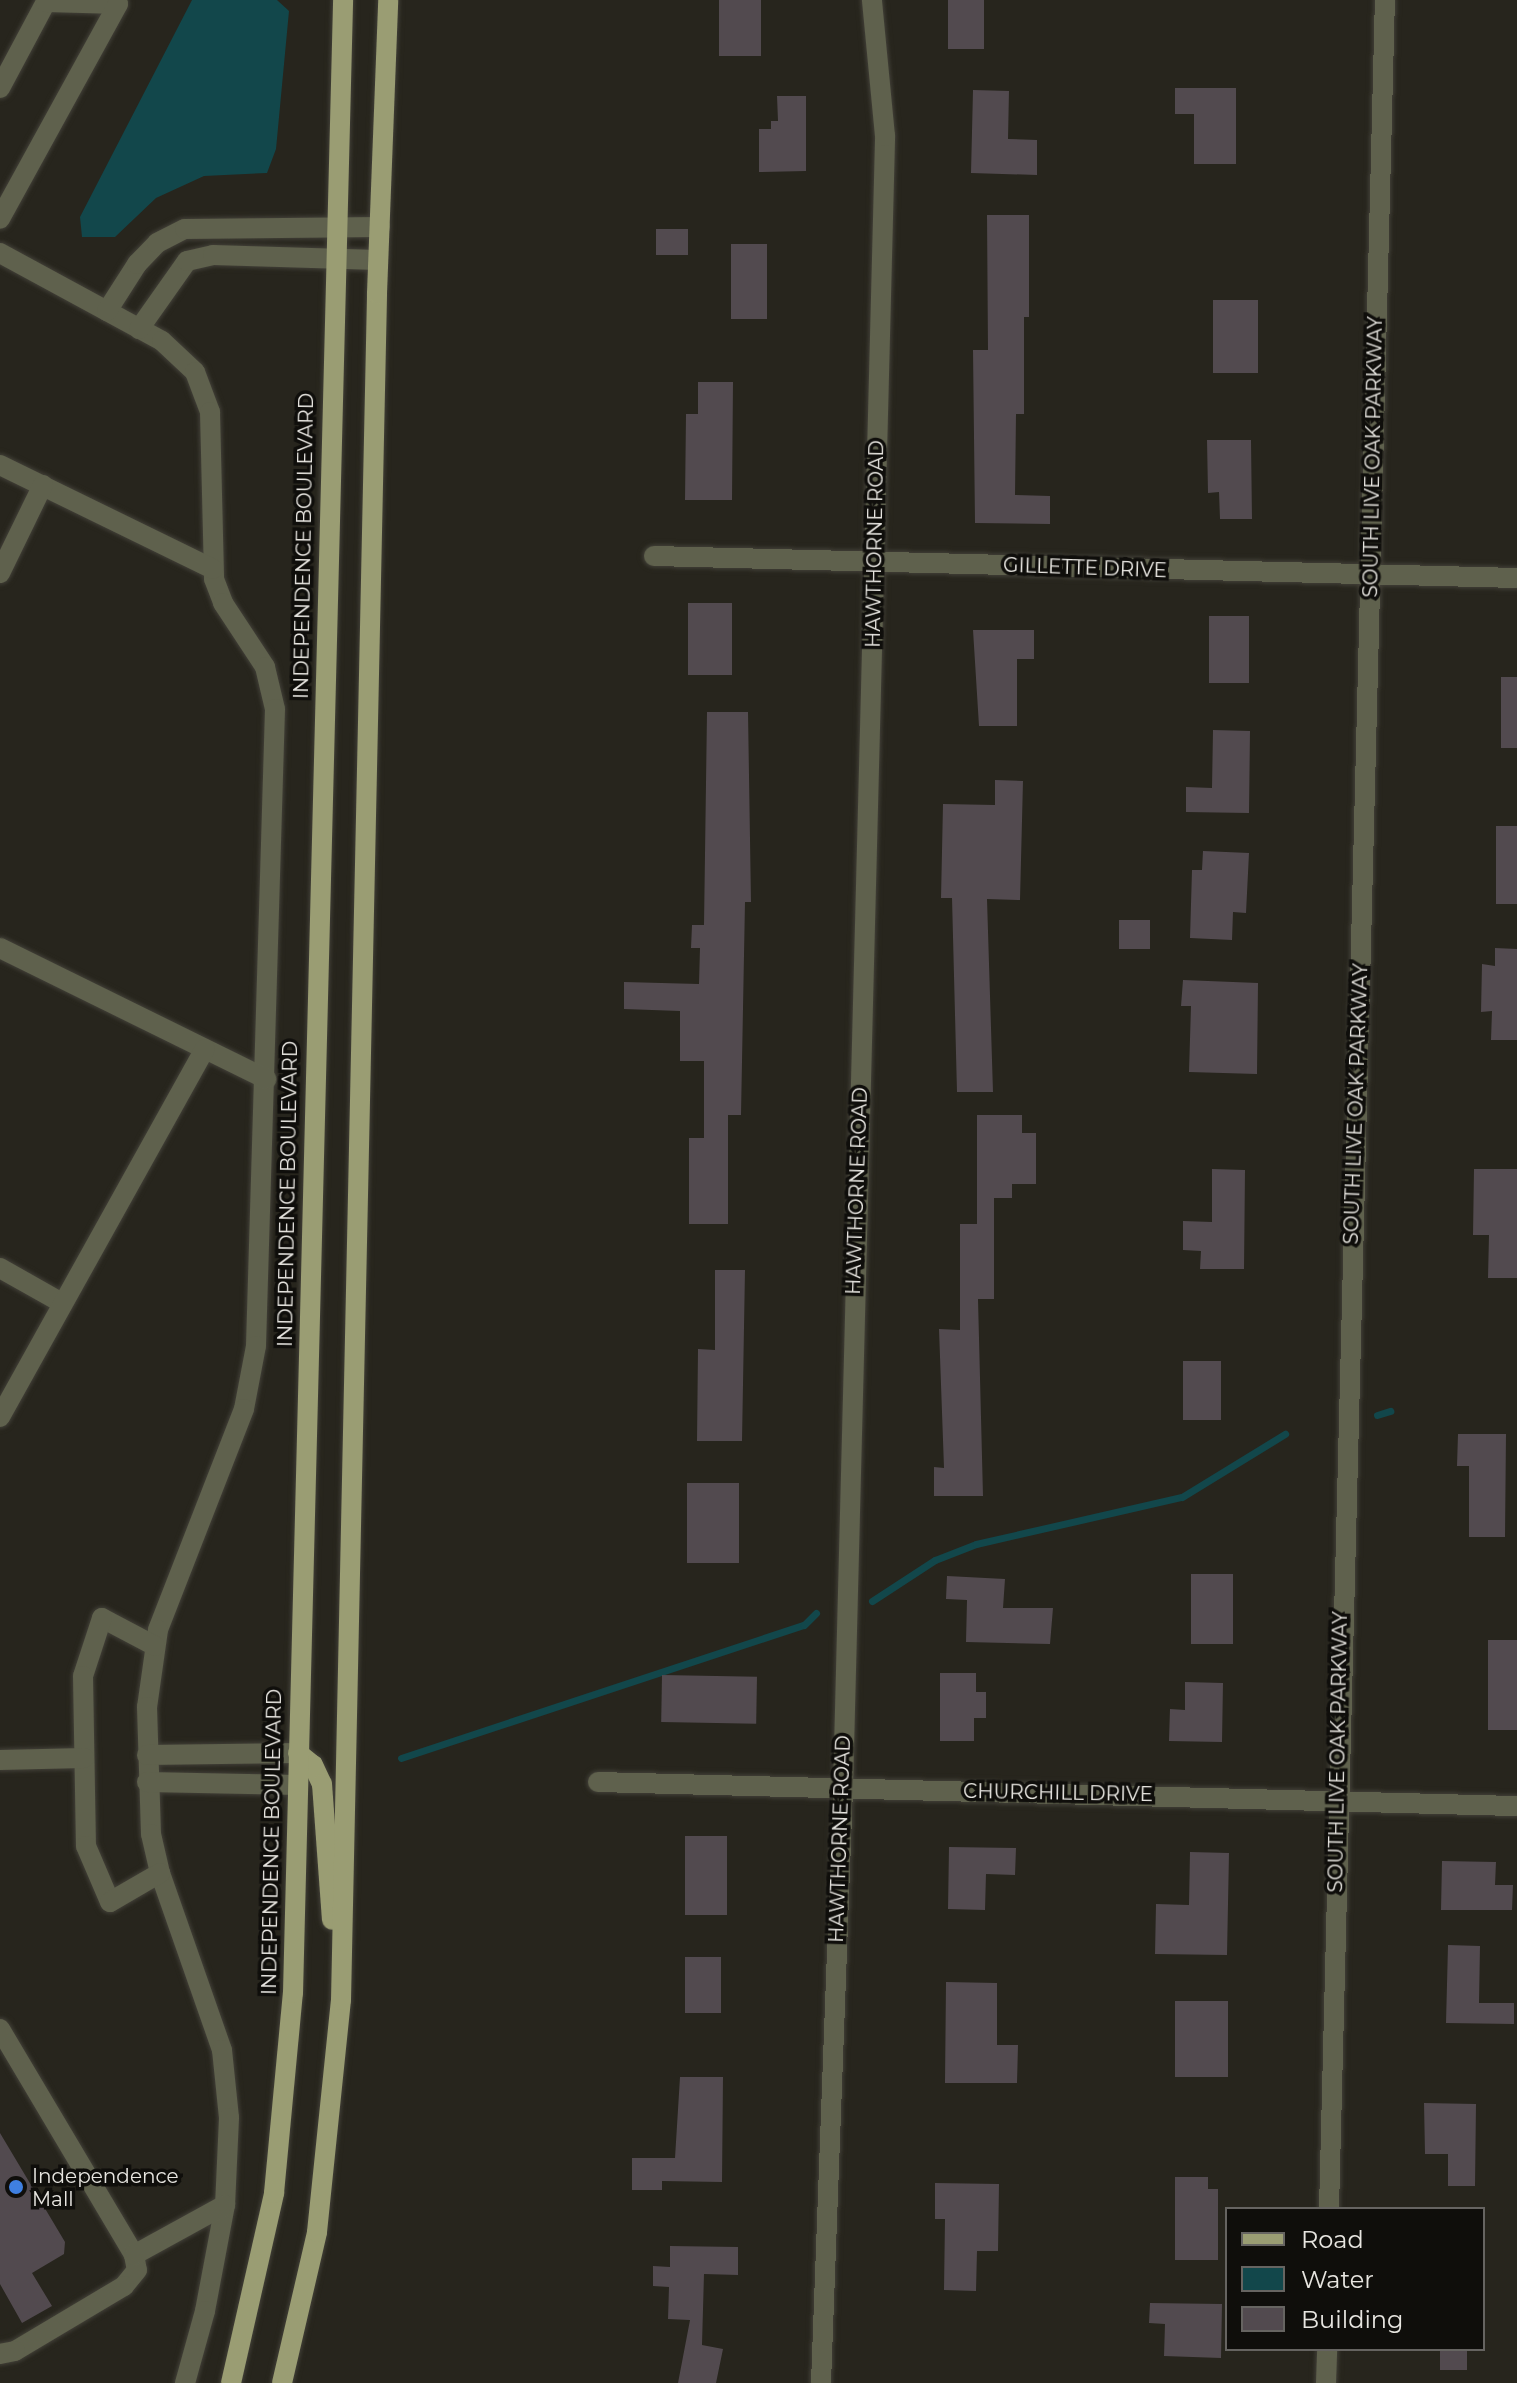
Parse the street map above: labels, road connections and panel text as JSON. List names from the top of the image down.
{
  "streets": {
    "main road": ["INDEPENDENCE BOULEVARD"],
    "street": [
      "SOUTH LIVE OAK PARKWAY",
      "HAWTHORNE ROAD",
      "GILLETTE DRIVE",
      "CHURCHILL DRIVE"
    ]
  },
  "crossings": [
    ["SOUTH LIVE OAK PARKWAY", "GILLETTE DRIVE"],
    ["SOUTH LIVE OAK PARKWAY", "CHURCHILL DRIVE"],
    ["HAWTHORNE ROAD", "GILLETTE DRIVE"],
    ["HAWTHORNE ROAD", "CHURCHILL DRIVE"]
  ],
  "places": ["Independence Mall"],
  "legend": ["Road", "Water", "Building"]
}
